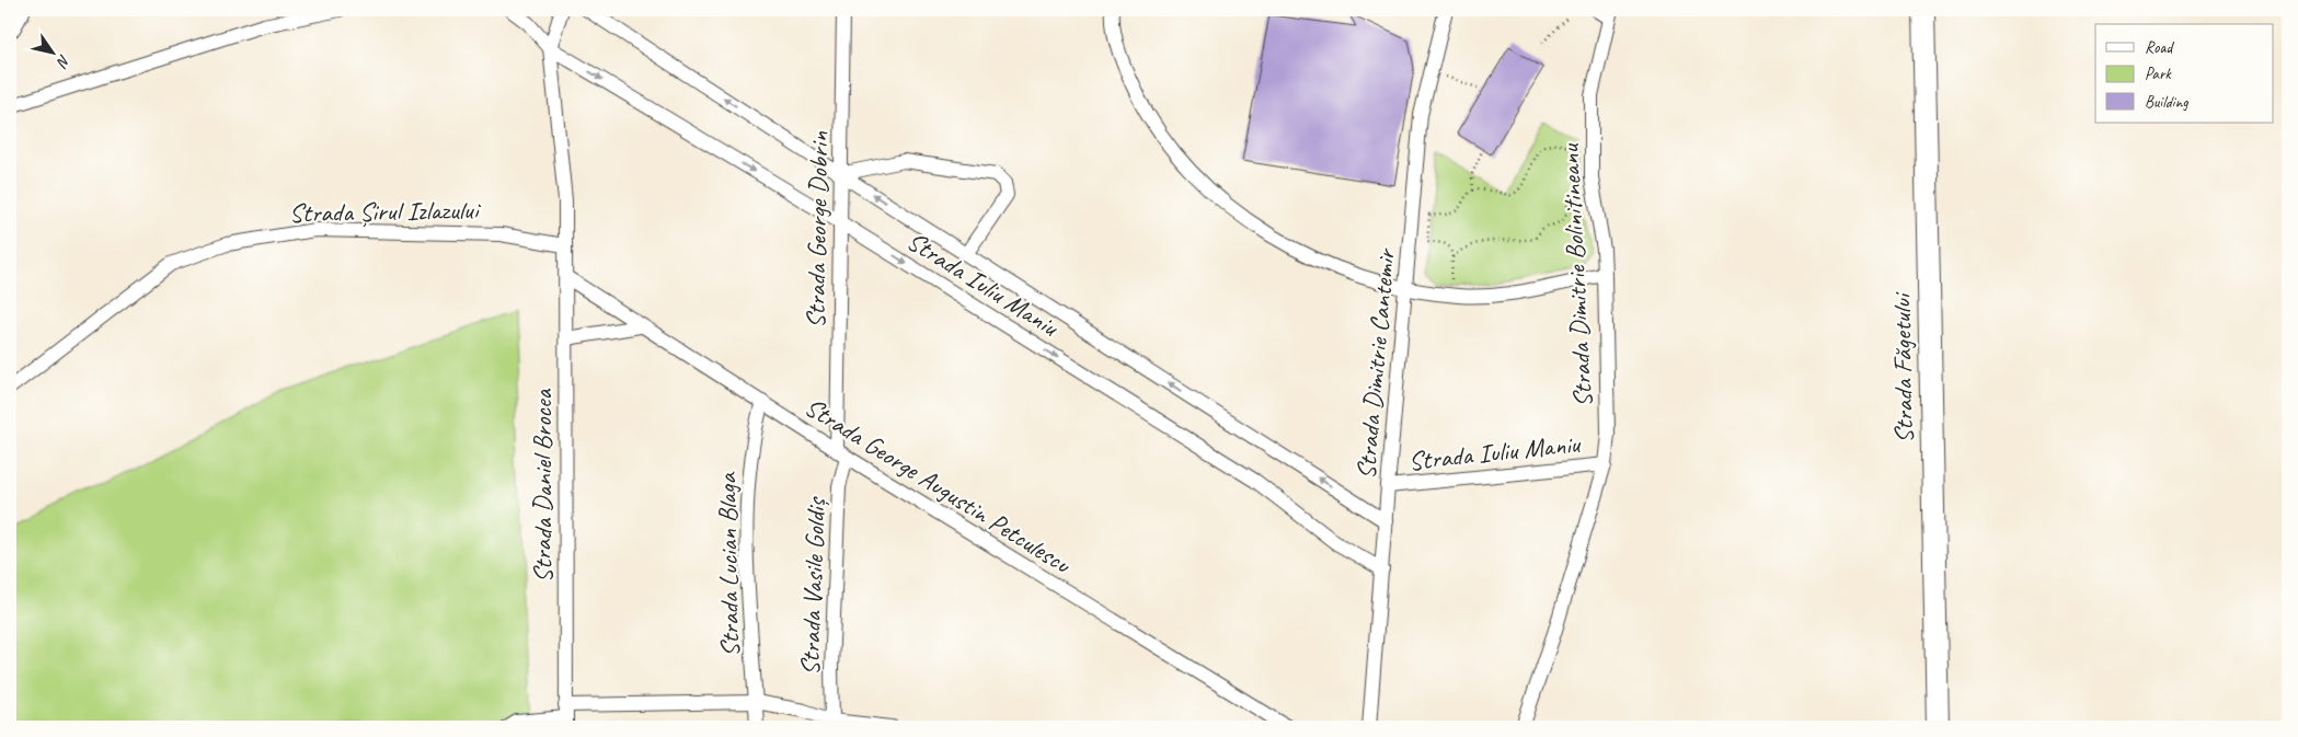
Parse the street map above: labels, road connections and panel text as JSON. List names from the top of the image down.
{
  "streets": {
    "main road": ["Strada Făgetului"],
    "street": [
      "Strada Șirul Izlazului",
      "Strada George Dobrin",
      "Strada Dimitrie Bolinitineanu",
      "Strada Iuliu Maniu",
      "Strada Dimitrie Cantemir",
      "Strada George Augustin Petculescu",
      "Strada Daniel Brocea",
      "Strada Lucian Blaga",
      "Strada Vasile Goldiș"
    ]
  },
  "crossings": [
    ["Strada Șirul Izlazului", "Strada Daniel Brocea"],
    ["Strada George Dobrin", "Strada Iuliu Maniu"],
    ["Strada George Dobrin", "Strada George Augustin Petculescu"],
    ["Strada George Dobrin", "Strada Vasile Goldiș"],
    ["Strada Dimitrie Bolinitineanu", "Strada Iuliu Maniu"],
    ["Strada Iuliu Maniu", "Strada Dimitrie Cantemir"],
    ["Strada George Augustin Petculescu", "Strada Daniel Brocea"],
    ["Strada George Augustin Petculescu", "Strada Lucian Blaga"],
    ["Strada George Augustin Petculescu", "Strada Vasile Goldiș"],
    ["Strada Daniel Brocea", "Strada Vasile Goldiș"],
    ["Strada Lucian Blaga", "Strada Vasile Goldiș"]
  ],
  "legend": ["Road", "Park", "Building"],
  "north": "bottom right"
}
